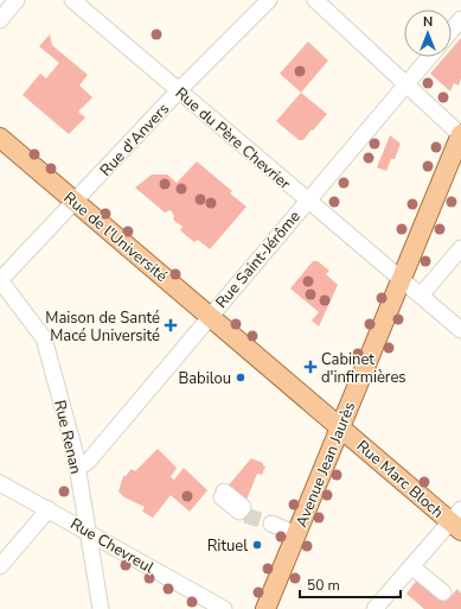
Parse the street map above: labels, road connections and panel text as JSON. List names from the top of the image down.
{
  "streets": {
    "main road": ["Rue de l'Université", "Avenue Jean Jaurès", "Rue Marc Bloch"],
    "street": [
      "Rue du Père Chevrier",
      "Rue d'Anvers",
      "Rue Saint-Jérôme",
      "Rue Renan",
      "Rue Chevreul"
    ]
  },
  "crossings": [
    ["Rue du Père Chevrier", "Rue d'Anvers"],
    ["Rue du Père Chevrier", "Rue Saint-Jérôme"],
    ["Rue du Père Chevrier", "Avenue Jean Jaurès"],
    ["Rue d'Anvers", "Rue de l'Université"],
    ["Rue d'Anvers", "Rue Renan"],
    ["Rue de l'Université", "Rue Saint-Jérôme"],
    ["Rue de l'Université", "Avenue Jean Jaurès"],
    ["Rue de l'Université", "Rue Marc Bloch"],
    ["Rue Saint-Jérôme", "Rue Renan"],
    ["Rue Renan", "Rue Chevreul"],
    ["Avenue Jean Jaurès", "Rue Marc Bloch"]
  ],
  "places": {
    "health": ["Maison de Santé Macé Université", "Cabinet d'infirmières"],
    "other": ["Babilou", "Rituel"]
  },
  "scale_bar": "50 m",
  "north": "top"
}
